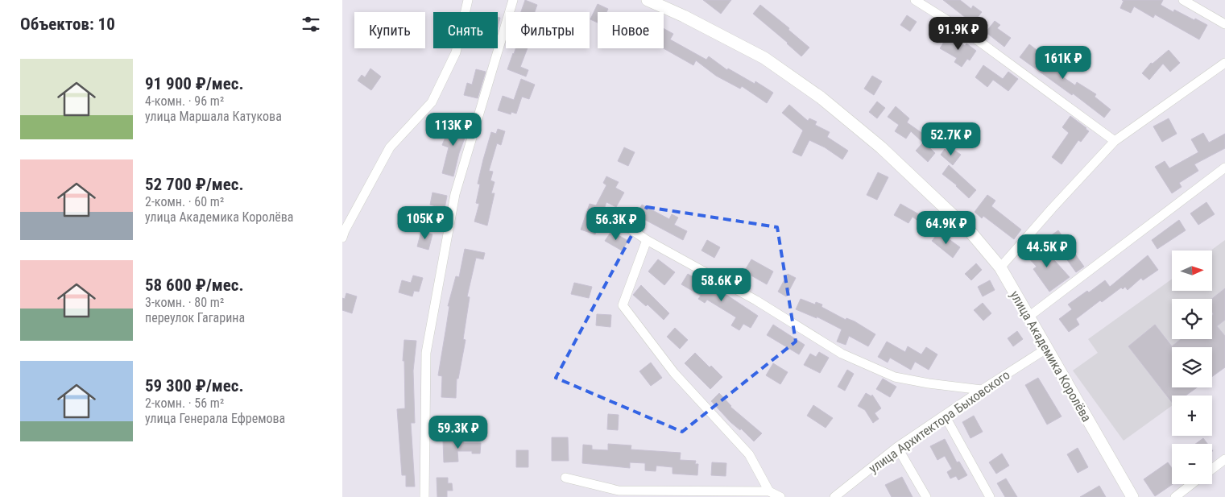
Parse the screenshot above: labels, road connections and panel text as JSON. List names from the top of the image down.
{
  "streets": {
    "street": ["улица Академика Королёва", "улица Архитектора Быховского"]
  },
  "crossings": [
    ["улица Академика Королёва", "улица Архитектора Быховского"]
  ],
  "north": "right",
  "page": {
    "heading": "Объектов: 10",
    "chip": [
      "Купить",
      "Снять",
      "Фильтры",
      "Новое"
    ],
    "price": [
      "91.9K ₽",
      "161K ₽",
      "113K ₽",
      "52.7K ₽",
      "105K ₽",
      "56.3K ₽",
      "64.9K ₽",
      "44.5K ₽",
      "58.6K ₽",
      "59.3K ₽"
    ],
    "list": [
      {
        "name": "91 900 ₽/мес.",
        "note": "4-комн. · 96 m² · улица Маршала Катукова"
      },
      {
        "name": "52 700 ₽/мес.",
        "note": "2-комн. · 60 m² · улица Академика Королёва"
      },
      {
        "name": "58 600 ₽/мес.",
        "note": "3-комн. · 80 m² · переулок Гагарина"
      },
      {
        "name": "59 300 ₽/мес.",
        "note": "2-комн. · 56 m² · улица Генерала Ефремова"
      }
    ],
    "map_buttons": ["+", "−"]
  }
}
